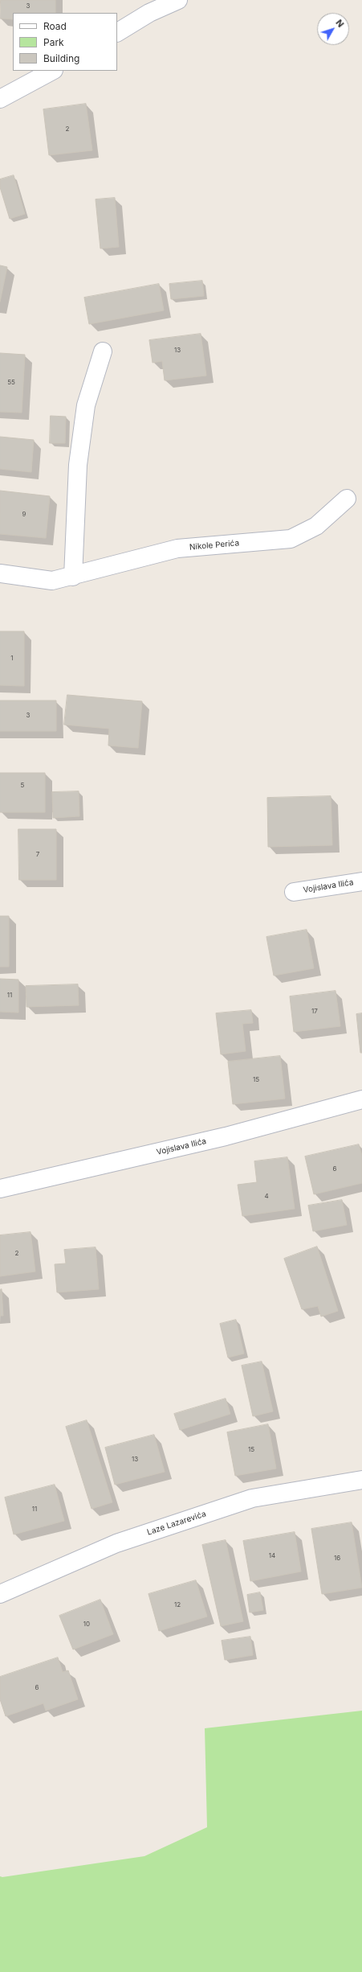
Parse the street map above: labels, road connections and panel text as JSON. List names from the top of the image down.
{
  "streets": {
    "street": ["Nikole Perića", "Vojislava Ilića", "Laze Lazarevića"]
  },
  "house_numbers": [
    "3",
    "2",
    "13",
    "55",
    "9",
    "1",
    "3",
    "5",
    "7",
    "11",
    "17",
    "15",
    "6",
    "4",
    "2",
    "15",
    "13",
    "11",
    "14",
    "16",
    "12",
    "10",
    "6"
  ],
  "legend": ["Road", "Park", "Building"],
  "north": "top right"
}
